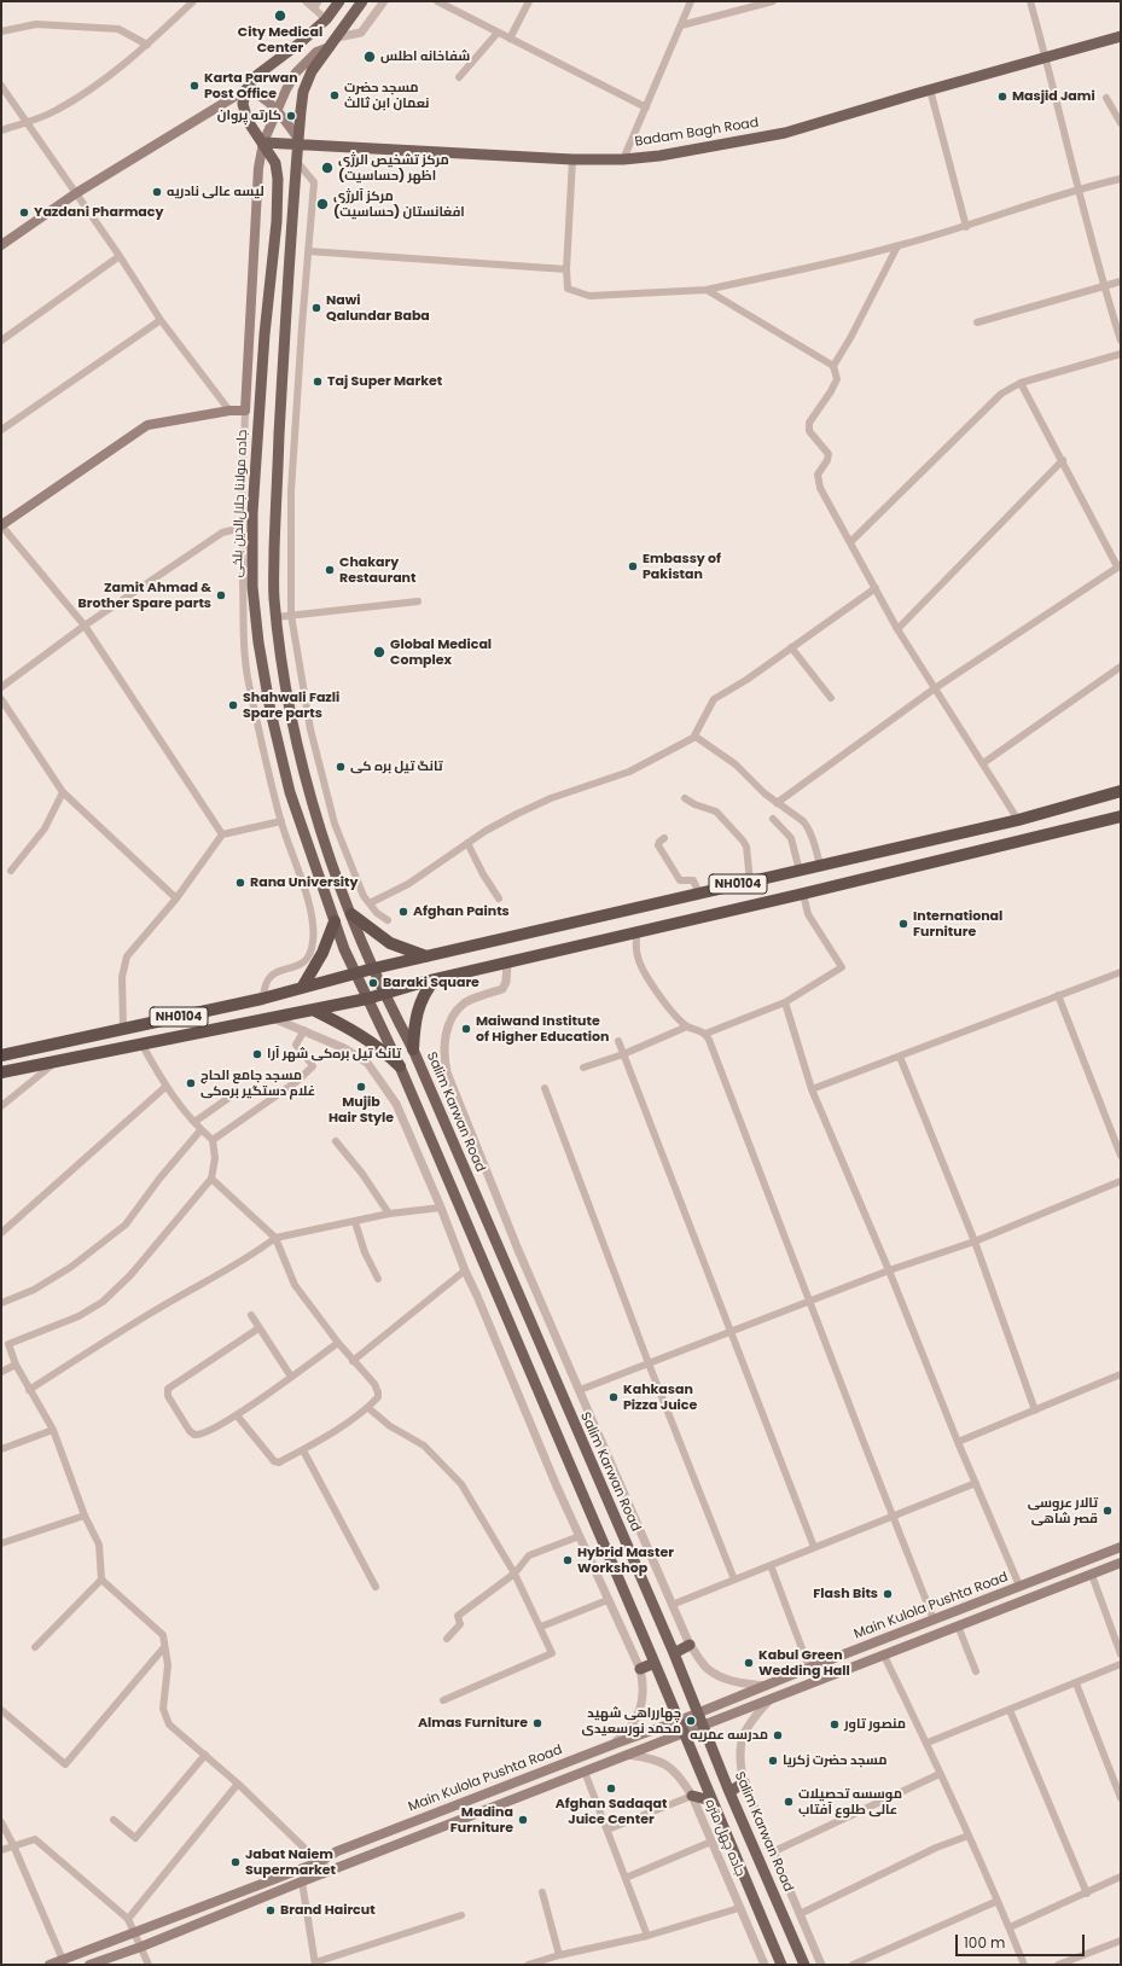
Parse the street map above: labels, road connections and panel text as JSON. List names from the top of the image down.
{
  "streets": {
    "highway": ["NH0104"],
    "main road": [
      "Badam Bagh Road",
      "جاده مولانا جلال‌الدین بلخی",
      "Salim Karwan Road",
      "Main Kulola Pushta Road"
    ],
    "street": ["جاده چهل متره"]
  },
  "crossings": [
    ["Badam Bagh Road", "جاده مولانا جلال‌الدین بلخی"],
    ["جاده مولانا جلال‌الدین بلخی", "NH0104"],
    ["NH0104", "Salim Karwan Road"],
    ["Salim Karwan Road", "Main Kulola Pushta Road"],
    ["Main Kulola Pushta Road", "جاده چهل متره"]
  ],
  "places": [
    "City Medical Center",
    "شفاخانه اطلس",
    "Karta Parwan Post Office",
    "مسجد حضرت نعمان ابن ثالث",
    "Masjid Jami",
    "کارته پروان",
    "مرکز تشخیص الرژی (حساسیت) اظهر",
    "لیسه عالی نادریه",
    "مرکز آلرژی (حساسیت) افغانستان",
    "Yazdani Pharmacy",
    "Nawi Qalundar Baba",
    "Taj Super Market",
    "Embassy of Pakistan",
    "Chakary Restaurant",
    "Zamit Ahmad & Brother Spare parts",
    "Global Medical Complex",
    "Shahwali Fazli Spare parts",
    "تانگ تیل بره کی",
    "Rana University",
    "Afghan Paints",
    "International Furniture",
    "Baraki Square",
    "Maiwand Institute of Higher Education",
    "تانک تیل بره‌کی شهر آرا",
    "مسجد جامع الحاج غلام دستگیر بره‌کی",
    "Mujib Hair Style",
    "Kahkasan Pizza Juice",
    "تالار عروسی قصر شاهی",
    "Hybrid Master Workshop",
    "Flash Bits",
    "Kabul Green Wedding Hall",
    "چهارراهی شهید محمد نورسعیدی",
    "Almas Furniture",
    "منصور تاور",
    "مدرسه عمریه",
    "مسجد حضرت زکریا",
    "Afghan Sadaqat Juice Center",
    "موسسه تحصیلات عالی طلوع آفتاب",
    "Madina Furniture",
    "Jabat Naiem Supermarket",
    "Brand Haircut"
  ],
  "scale_bar": "100 m"
}
